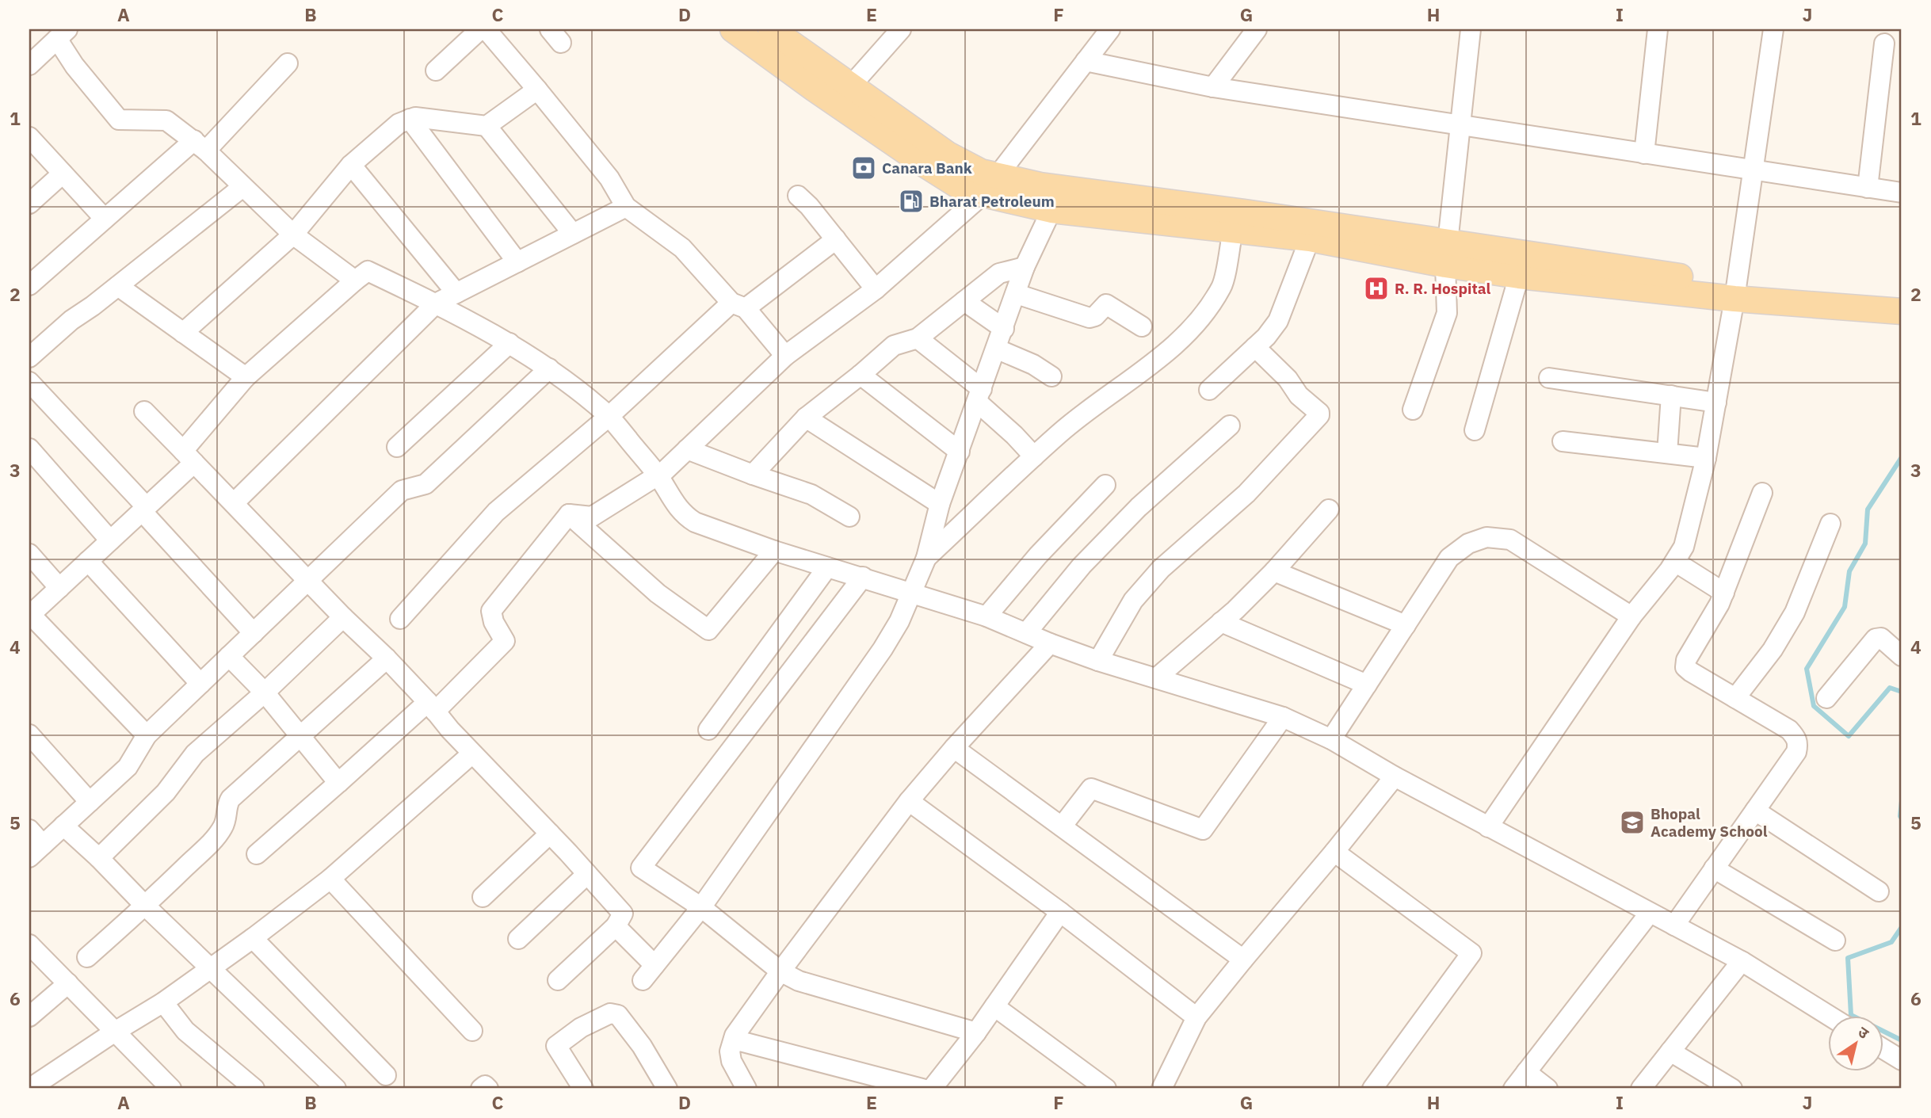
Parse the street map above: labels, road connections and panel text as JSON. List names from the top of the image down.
{
  "places": {
    "bank": ["Canara Bank"],
    "fuel station": ["Bharat Petroleum"],
    "hospital": ["R. R. Hospital"],
    "school or university": ["Bhopal Academy School"]
  },
  "north": "top right",
  "grid": {
    "columns": [
      "A",
      "B",
      "C",
      "D",
      "E",
      "F",
      "G",
      "H",
      "I",
      "J"
    ],
    "rows": [
      "1",
      "2",
      "3",
      "4",
      "5",
      "6"
    ]
  }
}
